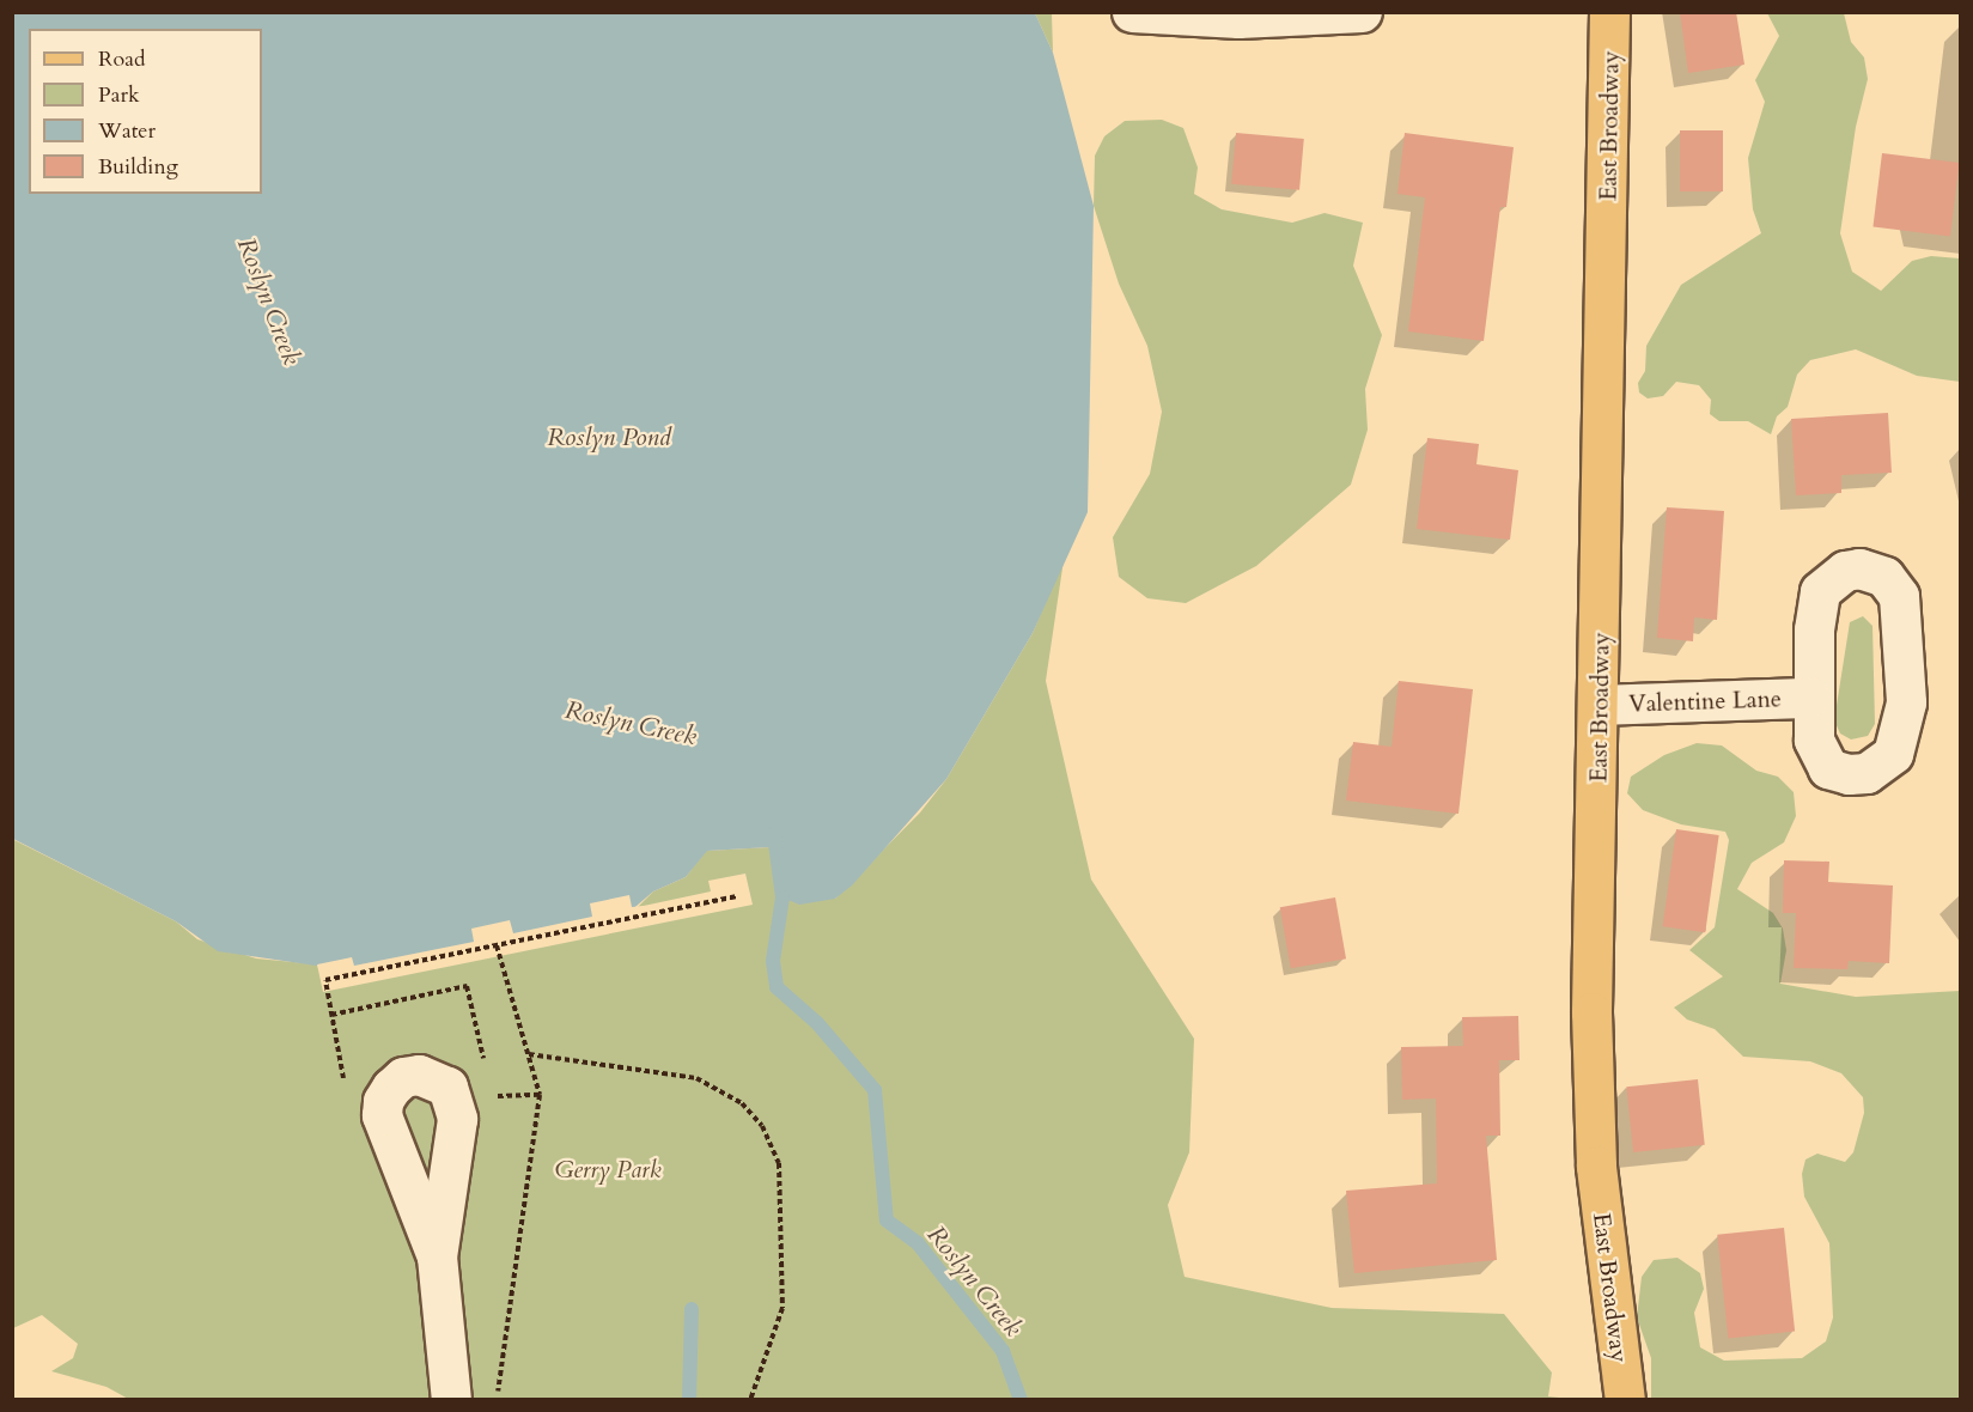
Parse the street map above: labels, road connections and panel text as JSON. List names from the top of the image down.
{
  "streets": {
    "main road": ["East Broadway"],
    "street": ["Valentine Lane"]
  },
  "crossings": [
    ["East Broadway", "Valentine Lane"]
  ],
  "water": ["Roslyn Creek", "Roslyn Pond"],
  "parks": ["Gerry Park"],
  "legend": [
    "Road",
    "Park",
    "Water",
    "Building"
  ]
}
